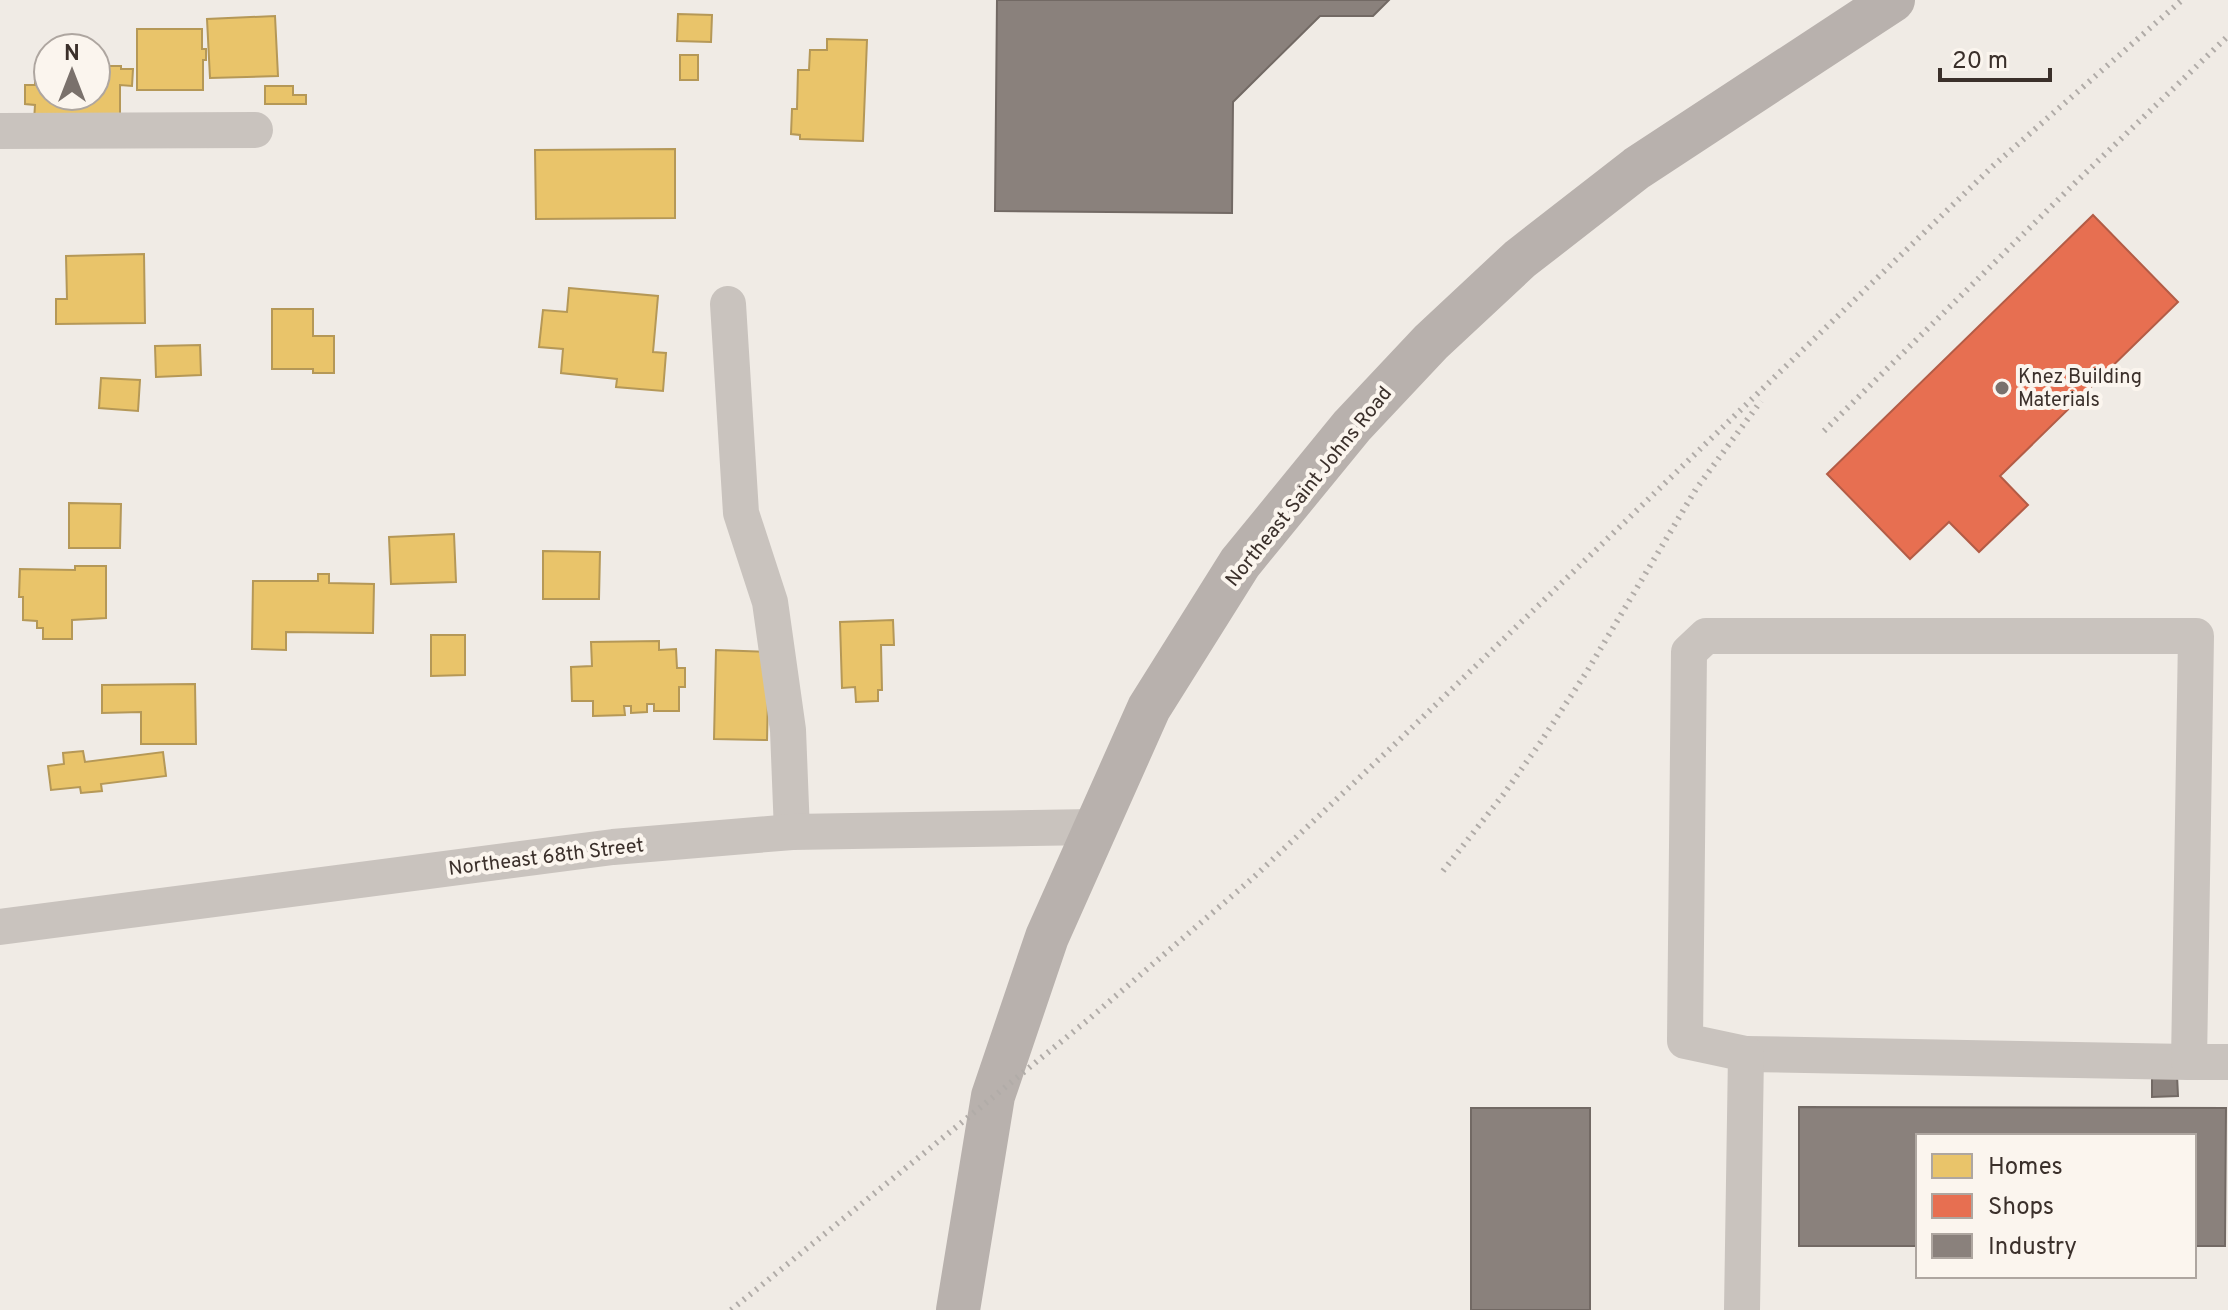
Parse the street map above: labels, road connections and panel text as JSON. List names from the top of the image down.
{
  "streets": {
    "main road": ["Northeast Saint Johns Road"],
    "street": ["Northeast 68th Street"]
  },
  "crossings": [
    ["Northeast Saint Johns Road", "Northeast 68th Street"]
  ],
  "places": ["Knez Building Materials"],
  "legend": ["Homes", "Shops", "Industry"],
  "scale_bar": "20 m",
  "north": "top"
}
